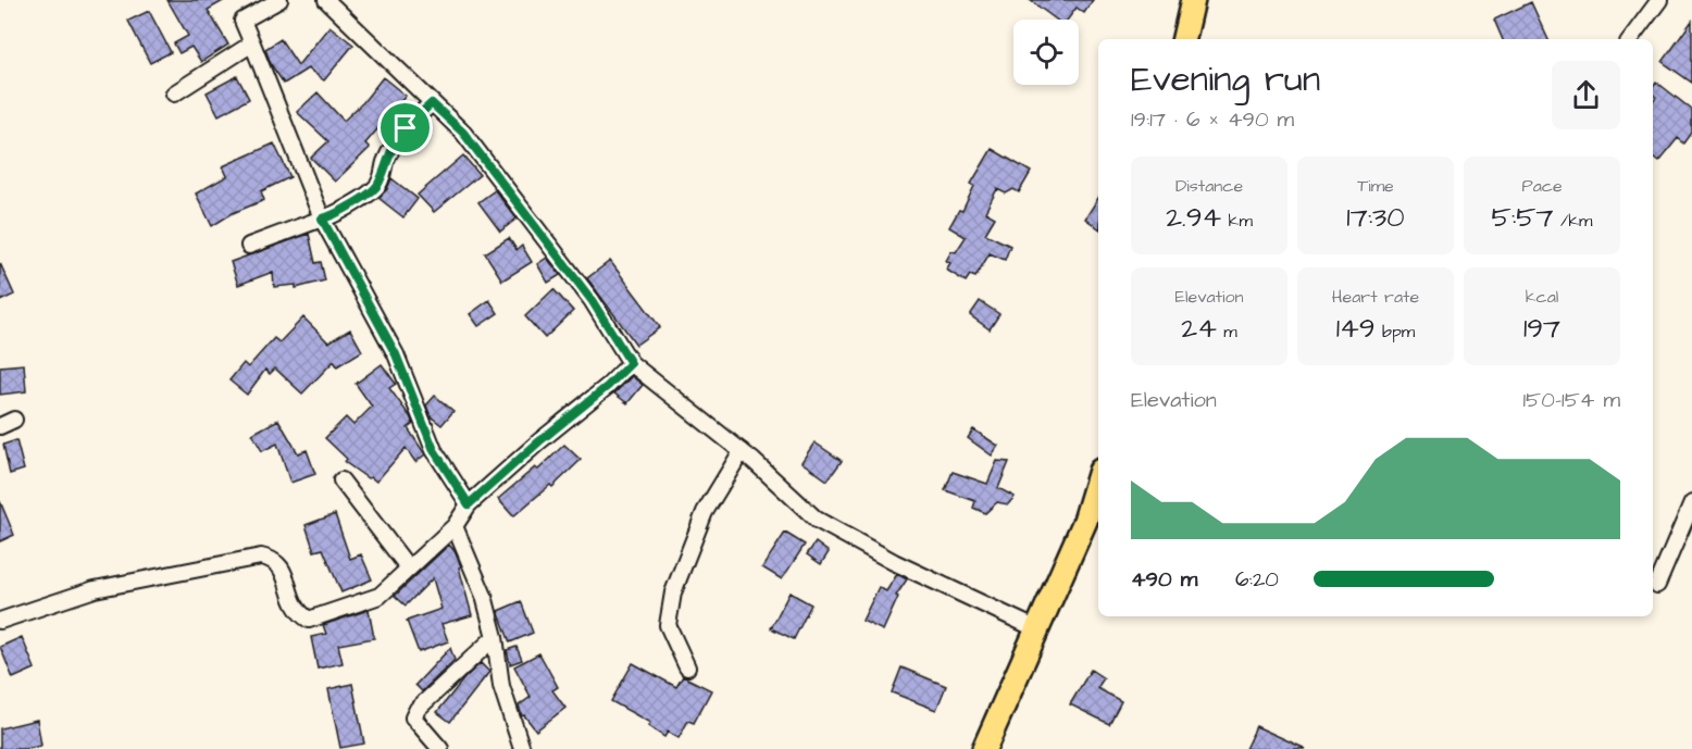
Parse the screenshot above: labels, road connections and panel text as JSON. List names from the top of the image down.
{
  "page": {
    "heading": ["Evening run", "19:17 · 6 × 490 m"],
    "stats": [
      ["Distance", "2.94 km"],
      ["Time", "17:30"],
      ["Pace", "5:57 /km"],
      ["Elevation", "24 m"],
      ["Heart rate", "149 bpm"],
      ["kcal", "197"]
    ],
    "chart": ["Elevation", "150–154 m"],
    "list": [
      {
        "name": "490 m",
        "note": "6:20"
      }
    ]
  }
}
